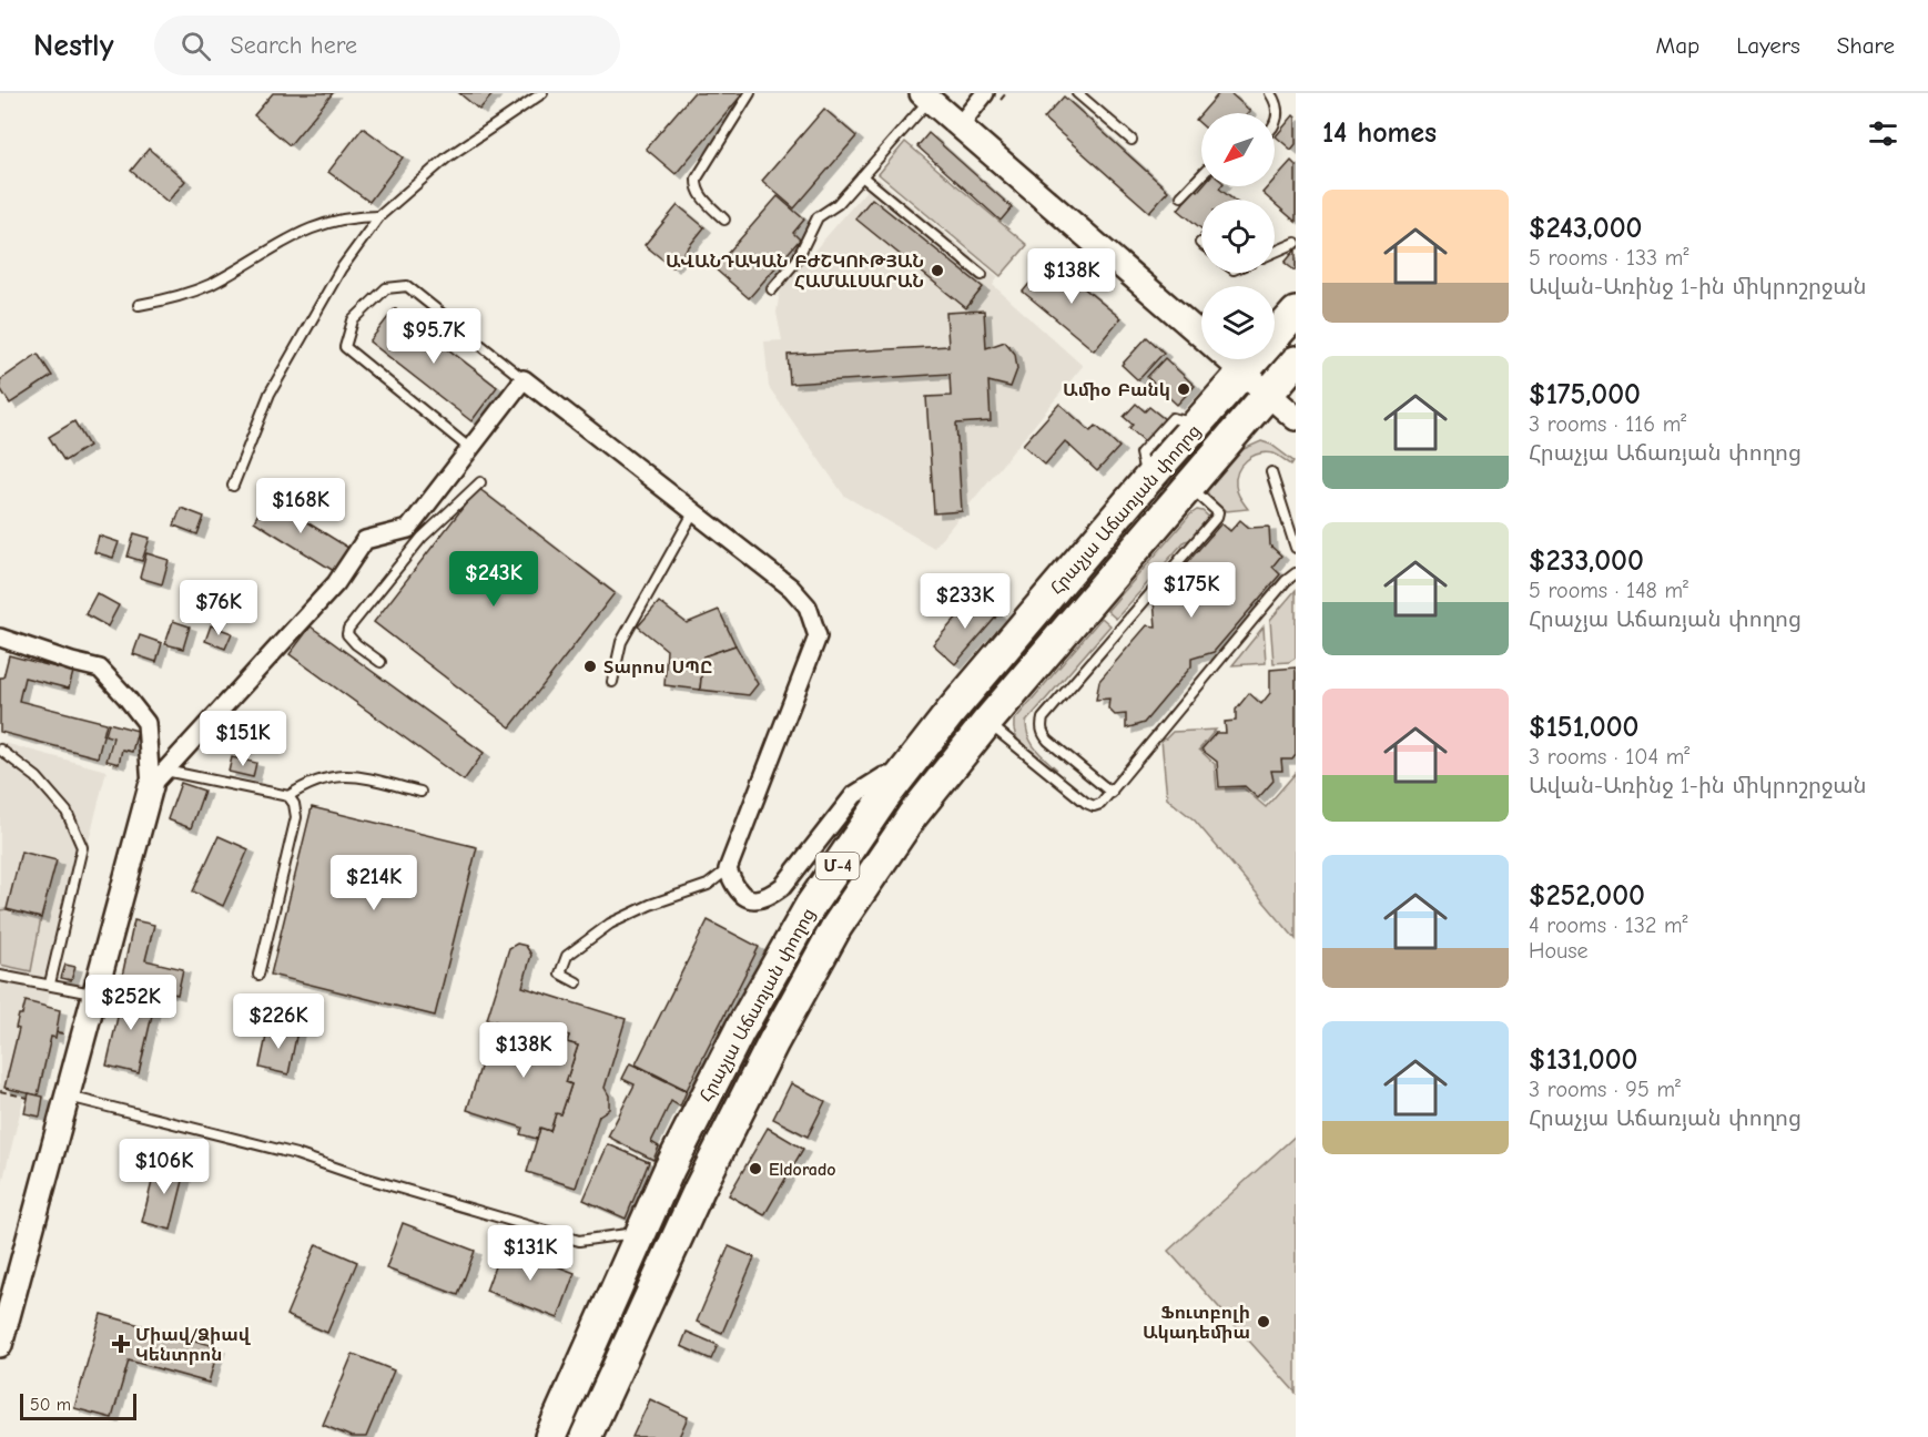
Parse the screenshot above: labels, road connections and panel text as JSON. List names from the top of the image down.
{
  "streets": {
    "highway": ["Հրաչյա Աճառյան փողոց", "Մ-4"]
  },
  "places": {
    "other": [
      "ԱՎԱՆԴԱԿԱՆ ԲԺՇԿՈՒԹՅԱՆ ՀԱՄԱԼՍԱՐԱՆ",
      "Ամիօ Բանկ",
      "Տարոս ՍՊԸ",
      "Eldorado",
      "Ֆուտբոլի Ակադեմիա"
    ],
    "health": ["Միավ/Ձիավ Կենտրոն"]
  },
  "scale_bar": "50 m",
  "north": "bottom left",
  "page": {
    "header": "Nestly",
    "search": "Search here",
    "nav": ["Map", "Layers", "Share"],
    "heading": "14 homes",
    "list": [
      {
        "name": "$243,000",
        "note": "5 rooms · 133 m² · Ավան-Առինջ 1-ին միկրոշրջան"
      },
      {
        "name": "$175,000",
        "note": "3 rooms · 116 m² · Հրաչյա Աճառյան փողոց"
      },
      {
        "name": "$233,000",
        "note": "5 rooms · 148 m² · Հրաչյա Աճառյան փողոց"
      },
      {
        "name": "$151,000",
        "note": "3 rooms · 104 m² · Ավան-Առինջ 1-ին միկրոշրջան"
      },
      {
        "name": "$252,000",
        "note": "4 rooms · 132 m² · House"
      },
      {
        "name": "$131,000",
        "note": "3 rooms · 95 m² · Հրաչյա Աճառյան փողոց"
      }
    ],
    "price": [
      "$138K",
      "$95.7K",
      "$168K",
      "$243K",
      "$175K",
      "$233K",
      "$76K",
      "$151K",
      "$214K",
      "$252K",
      "$226K",
      "$138K",
      "$106K",
      "$131K"
    ],
    "scale": "50 m"
  }
}
